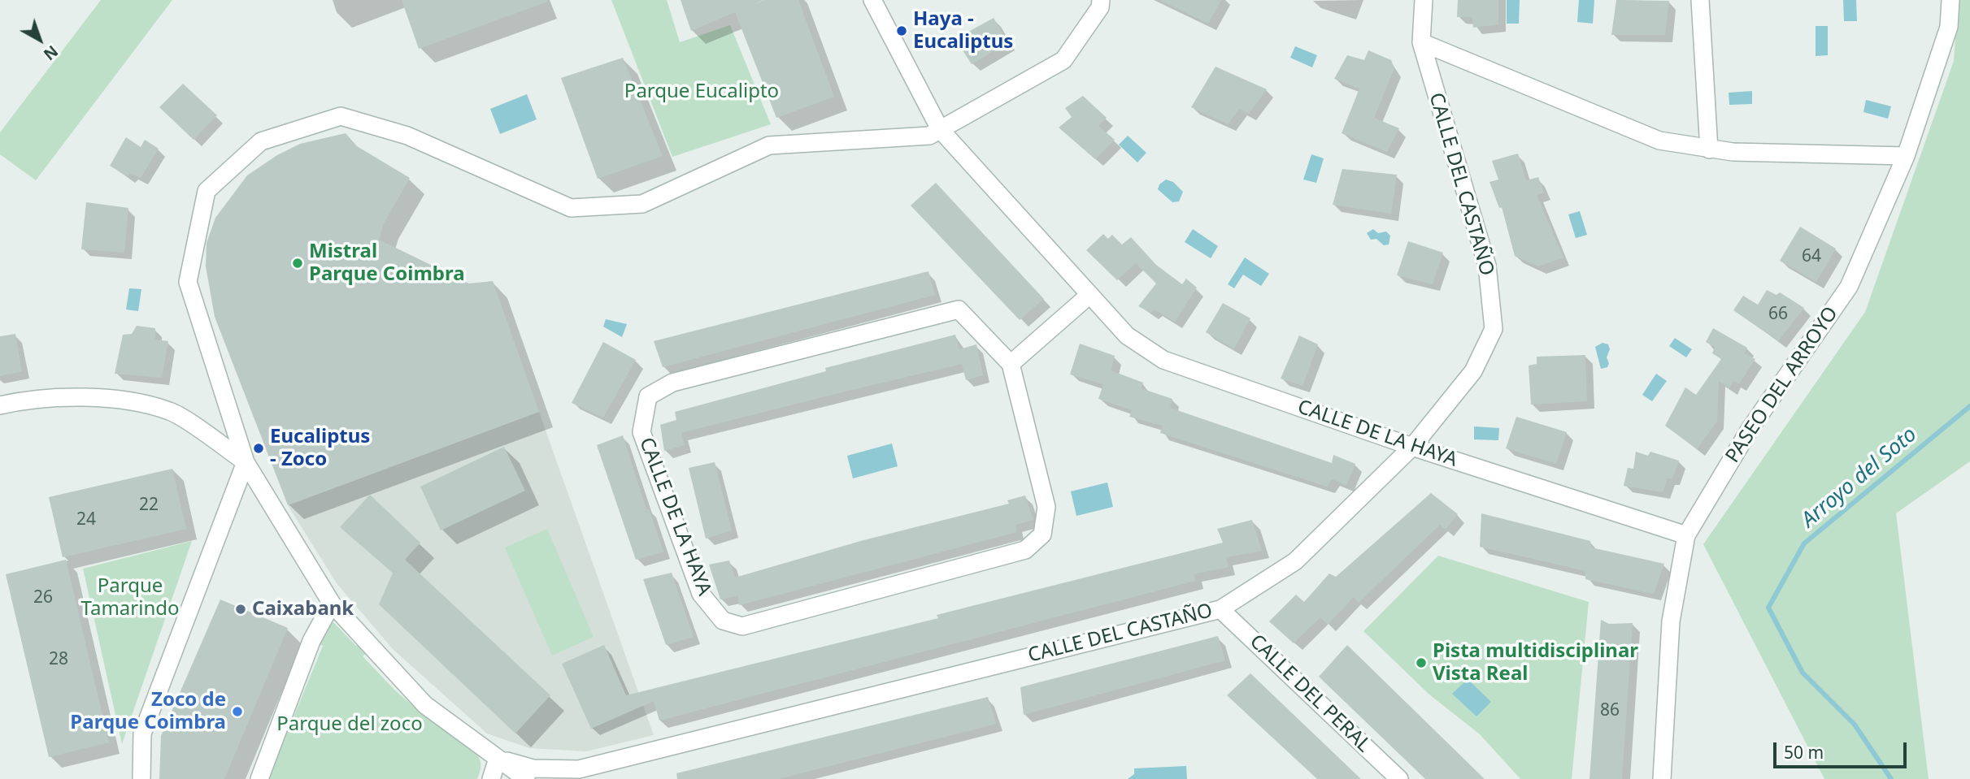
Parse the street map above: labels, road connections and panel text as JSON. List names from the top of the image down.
{
  "streets": {
    "street": [
      "CALLE DEL CASTAÑO",
      "PASEO DEL ARROYO",
      "CALLE DE LA HAYA",
      "CALLE DEL PERAL"
    ]
  },
  "crossings": [
    ["CALLE DEL CASTAÑO", "CALLE DE LA HAYA"],
    ["CALLE DEL CASTAÑO", "CALLE DEL PERAL"],
    ["PASEO DEL ARROYO", "CALLE DE LA HAYA"]
  ],
  "water": ["Arroyo del Soto"],
  "parks": ["Parque Eucalipto", "Parque Tamarindo", "Parque del zoco"],
  "places": [
    "Haya - Eucaliptus",
    "Mistral Parque Coimbra",
    "Eucaliptus - Zoco",
    "Caixabank",
    "Pista multidisciplinar Vista Real",
    "Zoco de Parque Coimbra"
  ],
  "house_numbers": [
    "64",
    "66",
    "22",
    "24",
    "26",
    "28",
    "86"
  ],
  "scale_bar": "50 m",
  "north": "bottom right"
}
